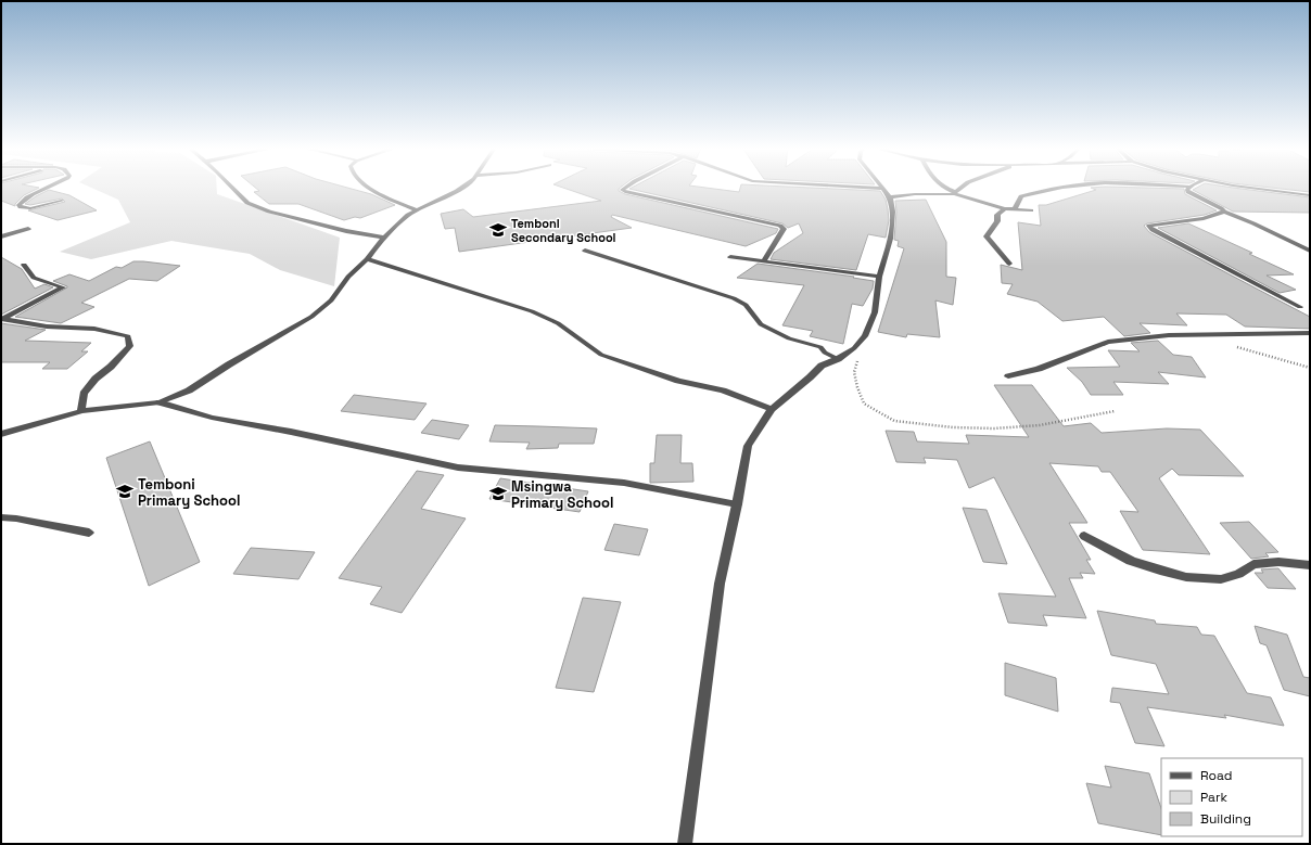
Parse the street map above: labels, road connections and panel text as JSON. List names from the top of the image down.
{
  "places": {
    "school or university": ["Temboni Secondary School", "Temboni Primary School", "Msingwa Primary School"]
  },
  "legend": ["Road", "Park", "Building"]
}
